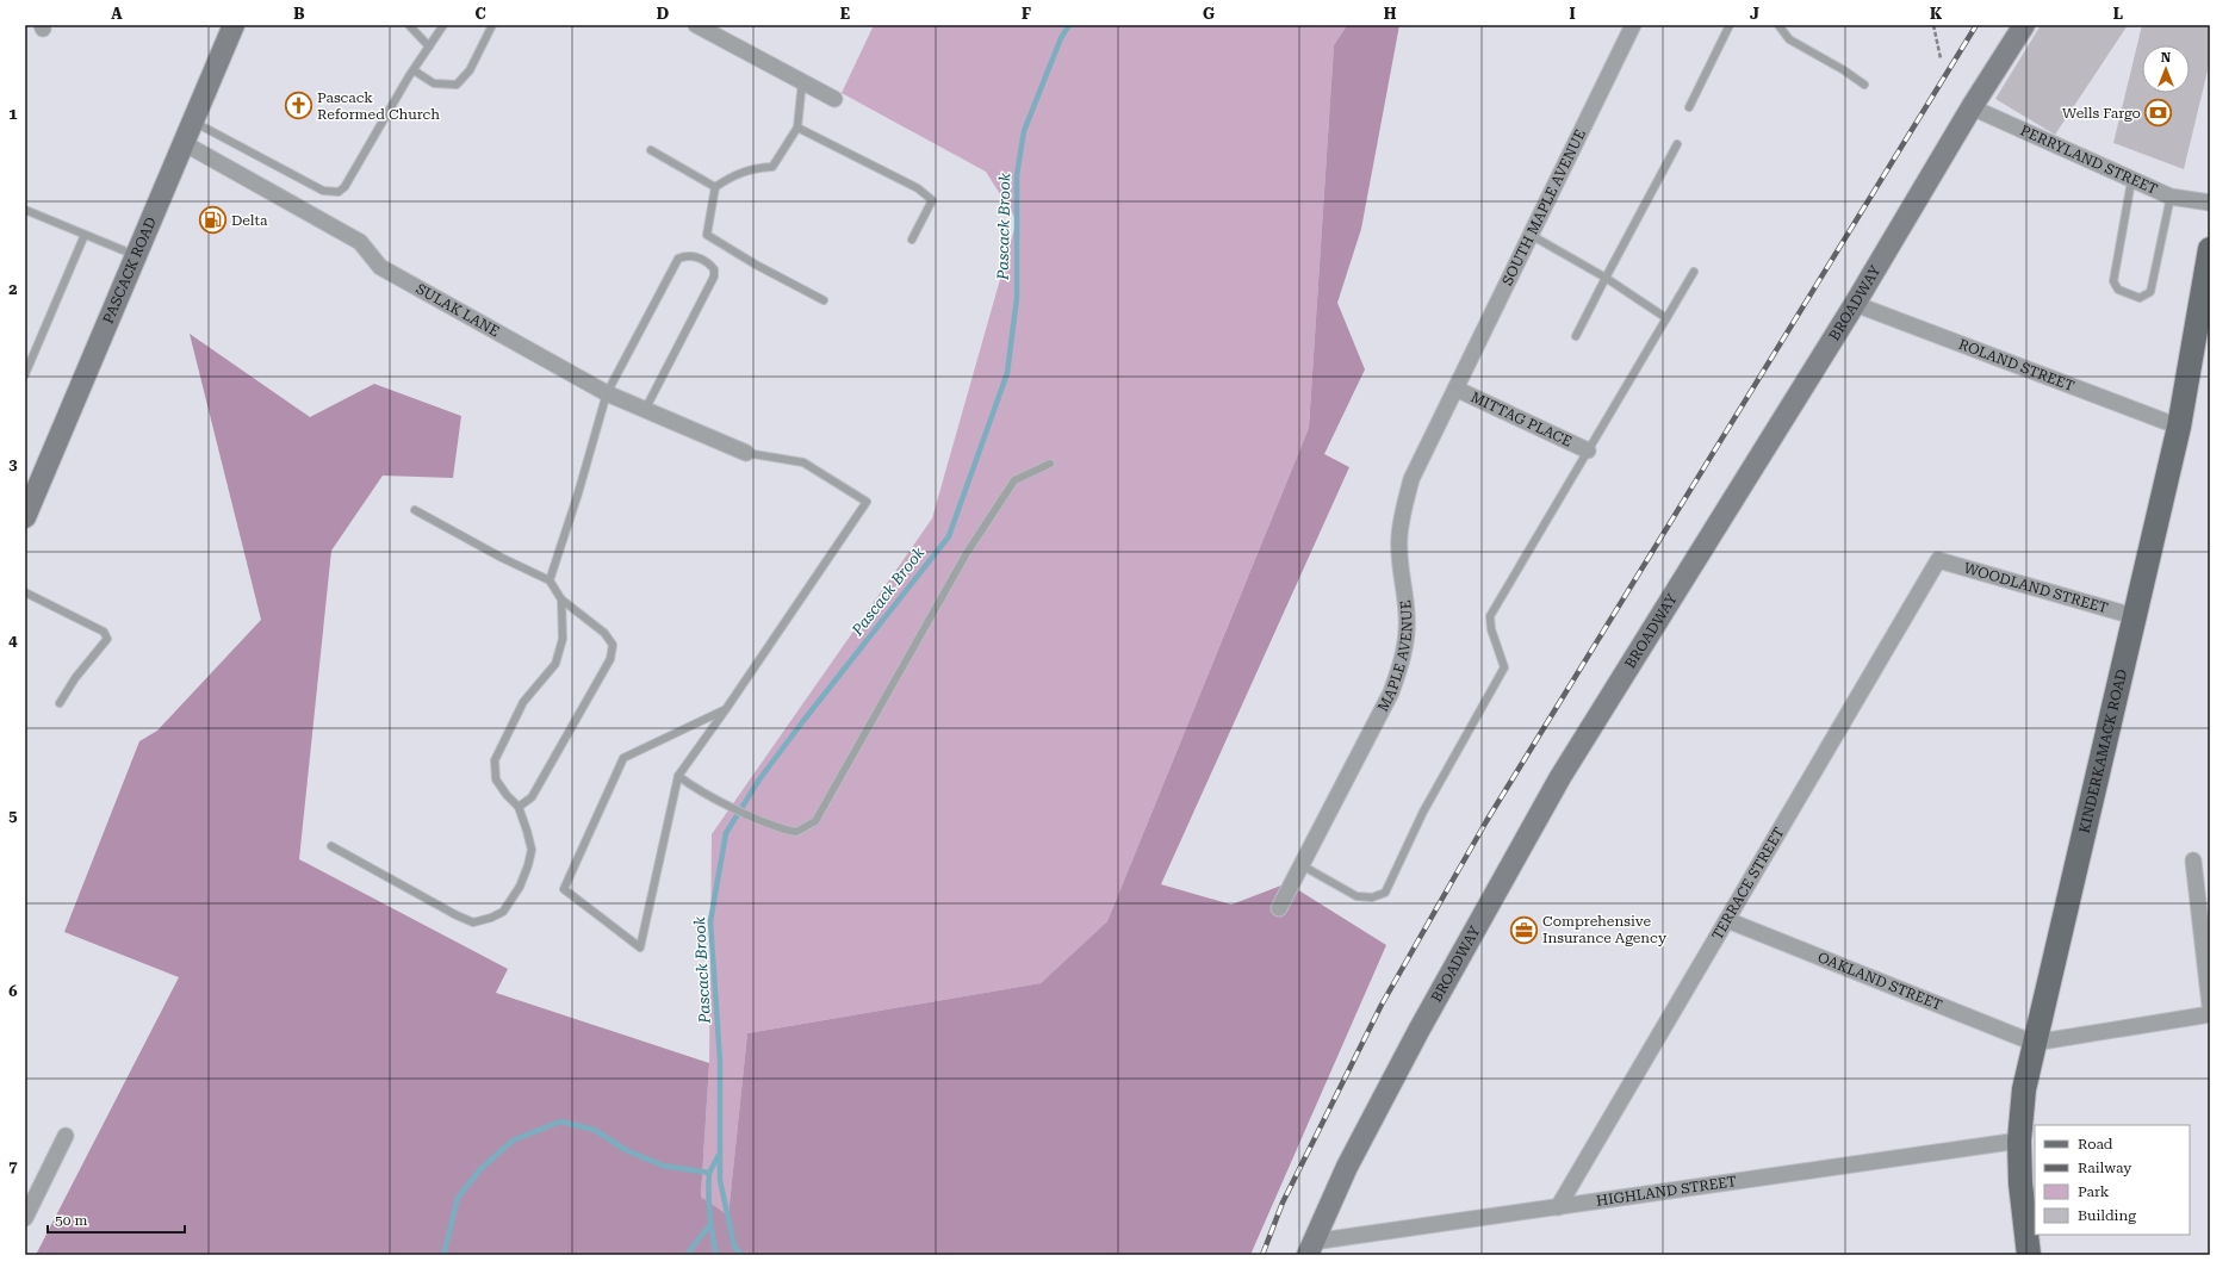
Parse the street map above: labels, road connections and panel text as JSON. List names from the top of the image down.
{
  "streets": {
    "main road": ["KINDERKAMACK ROAD"],
    "street": [
      "PERRYLAND STREET",
      "SOUTH MAPLE AVENUE",
      "PASCACK ROAD",
      "BROADWAY",
      "SULAK LANE",
      "ROLAND STREET",
      "MITTAG PLACE",
      "WOODLAND STREET",
      "MAPLE AVENUE",
      "TERRACE STREET",
      "OAKLAND STREET",
      "HIGHLAND STREET"
    ]
  },
  "crossings": [
    ["PERRYLAND STREET", "BROADWAY"],
    ["SOUTH MAPLE AVENUE", "MITTAG PLACE"],
    ["SOUTH MAPLE AVENUE", "MAPLE AVENUE"],
    ["PASCACK ROAD", "SULAK LANE"],
    ["BROADWAY", "ROLAND STREET"],
    ["BROADWAY", "HIGHLAND STREET"],
    ["ROLAND STREET", "KINDERKAMACK ROAD"],
    ["MITTAG PLACE", "MAPLE AVENUE"],
    ["WOODLAND STREET", "KINDERKAMACK ROAD"],
    ["WOODLAND STREET", "TERRACE STREET"],
    ["KINDERKAMACK ROAD", "OAKLAND STREET"],
    ["KINDERKAMACK ROAD", "HIGHLAND STREET"],
    ["TERRACE STREET", "OAKLAND STREET"],
    ["TERRACE STREET", "HIGHLAND STREET"]
  ],
  "water": ["Pascack Brook"],
  "places": {
    "church": ["Pascack Reformed Church"],
    "bank": ["Wells Fargo"],
    "fuel station": ["Delta"],
    "office": ["Comprehensive Insurance Agency"]
  },
  "legend": [
    "Road",
    "Railway",
    "Park",
    "Building"
  ],
  "scale_bar": "50 m",
  "north": "top",
  "grid": {
    "columns": [
      "A",
      "B",
      "C",
      "D",
      "E",
      "F",
      "G",
      "H",
      "I",
      "J",
      "K",
      "L"
    ],
    "rows": [
      "1",
      "2",
      "3",
      "4",
      "5",
      "6",
      "7"
    ]
  }
}
